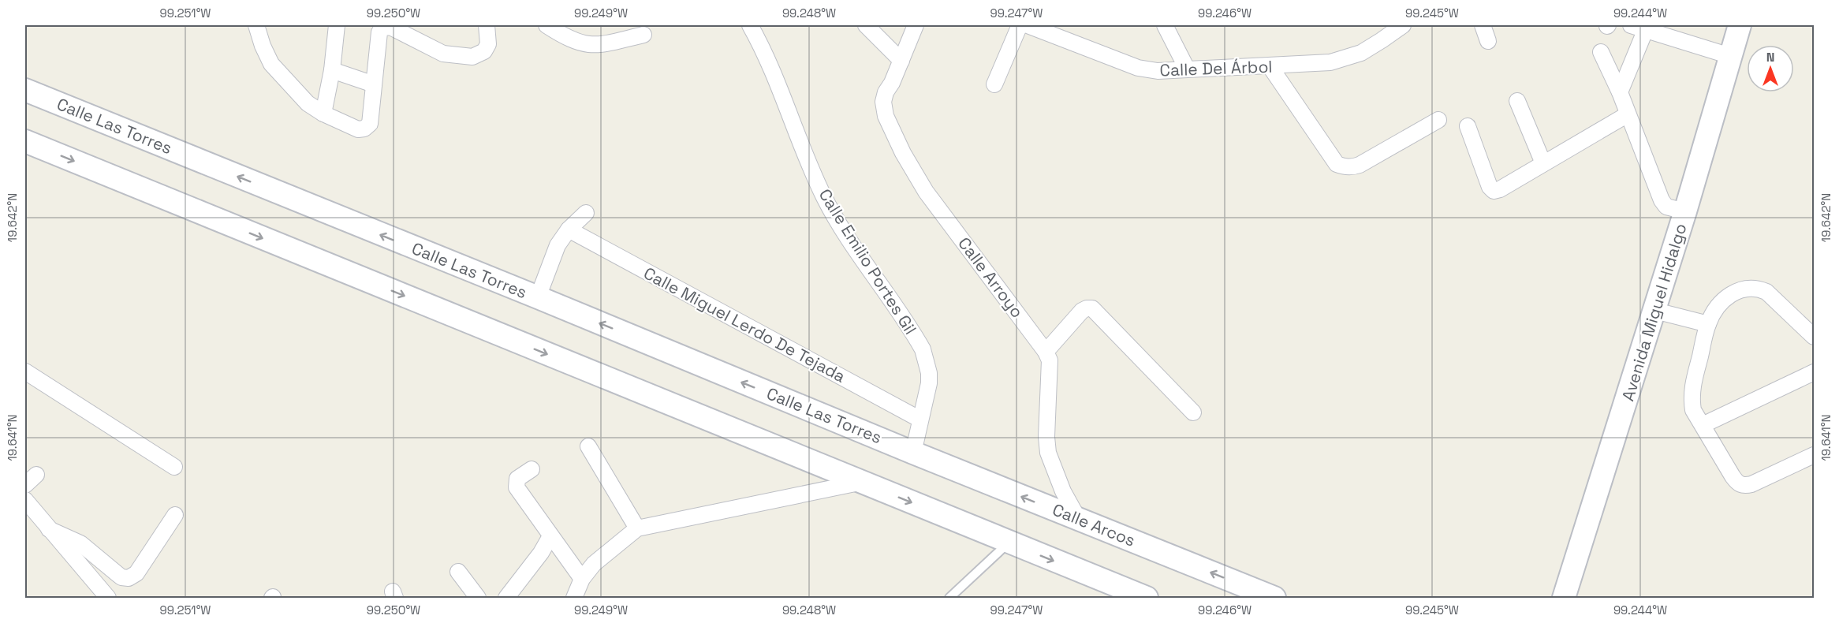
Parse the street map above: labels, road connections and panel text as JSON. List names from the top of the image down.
{
  "streets": {
    "main road": ["Calle Las Torres", "Avenida Miguel Hidalgo", "Calle Arcos"],
    "street": [
      "Calle Del Árbol",
      "Calle Emilio Portes Gil",
      "Calle Arroyo",
      "Calle Miguel Lerdo De Tejada"
    ]
  },
  "crossings": [
    ["Calle Las Torres", "Calle Emilio Portes Gil"],
    ["Calle Las Torres", "Calle Arcos"],
    ["Calle Emilio Portes Gil", "Calle Miguel Lerdo De Tejada"],
    ["Calle Emilio Portes Gil", "Calle Arcos"]
  ],
  "north": "top",
  "coordinates": [
    "99.251°W",
    "99.250°W",
    "99.249°W",
    "99.248°W",
    "99.247°W",
    "99.246°W",
    "99.245°W",
    "99.244°W",
    "19.642°N",
    "19.641°N"
  ]
}
